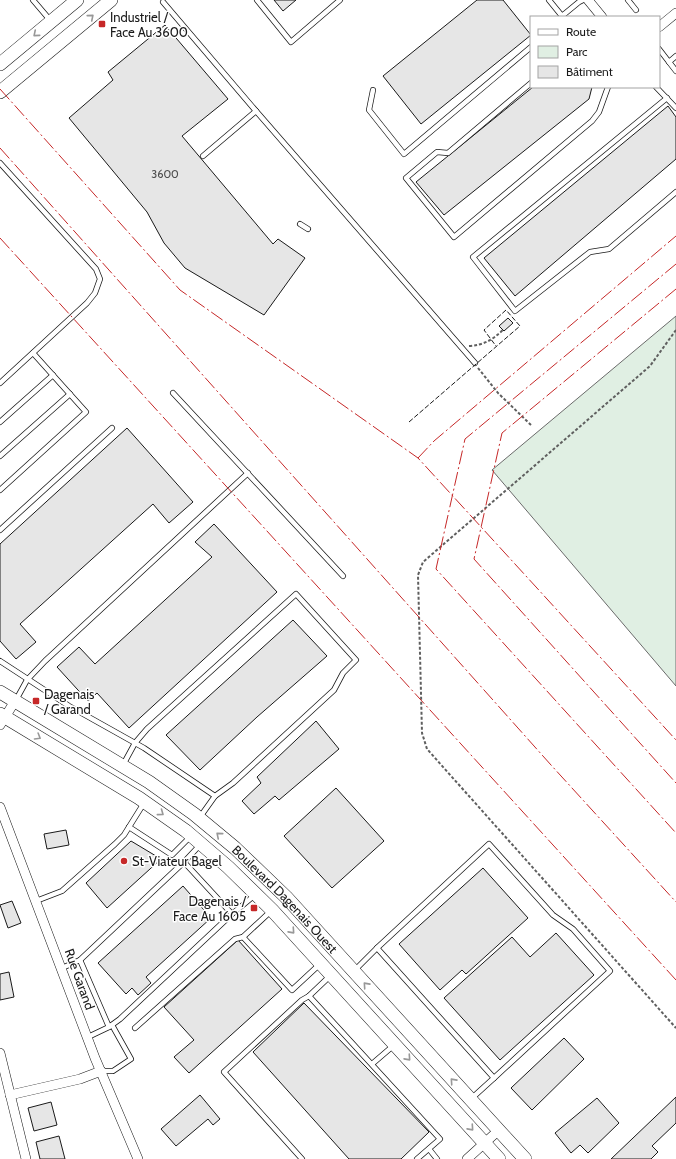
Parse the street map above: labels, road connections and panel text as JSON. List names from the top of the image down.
{
  "streets": {
    "main road": ["Boulevard Dagenais Ouest"],
    "street": ["Rue Garand"]
  },
  "places": {
    "transit": ["Industriel / Face Au 3600", "Dagenais / Garand", "Dagenais / Face Au 1605"],
    "other": ["St-Viateur Bagel"]
  },
  "house_numbers": ["3600"],
  "legend": ["Route", "Parc", "Bâtiment"]
}
